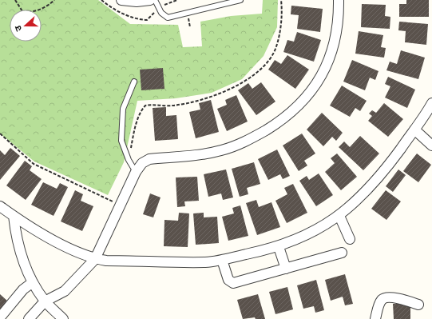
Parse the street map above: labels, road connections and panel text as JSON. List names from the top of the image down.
{
  "north": "left"
}
